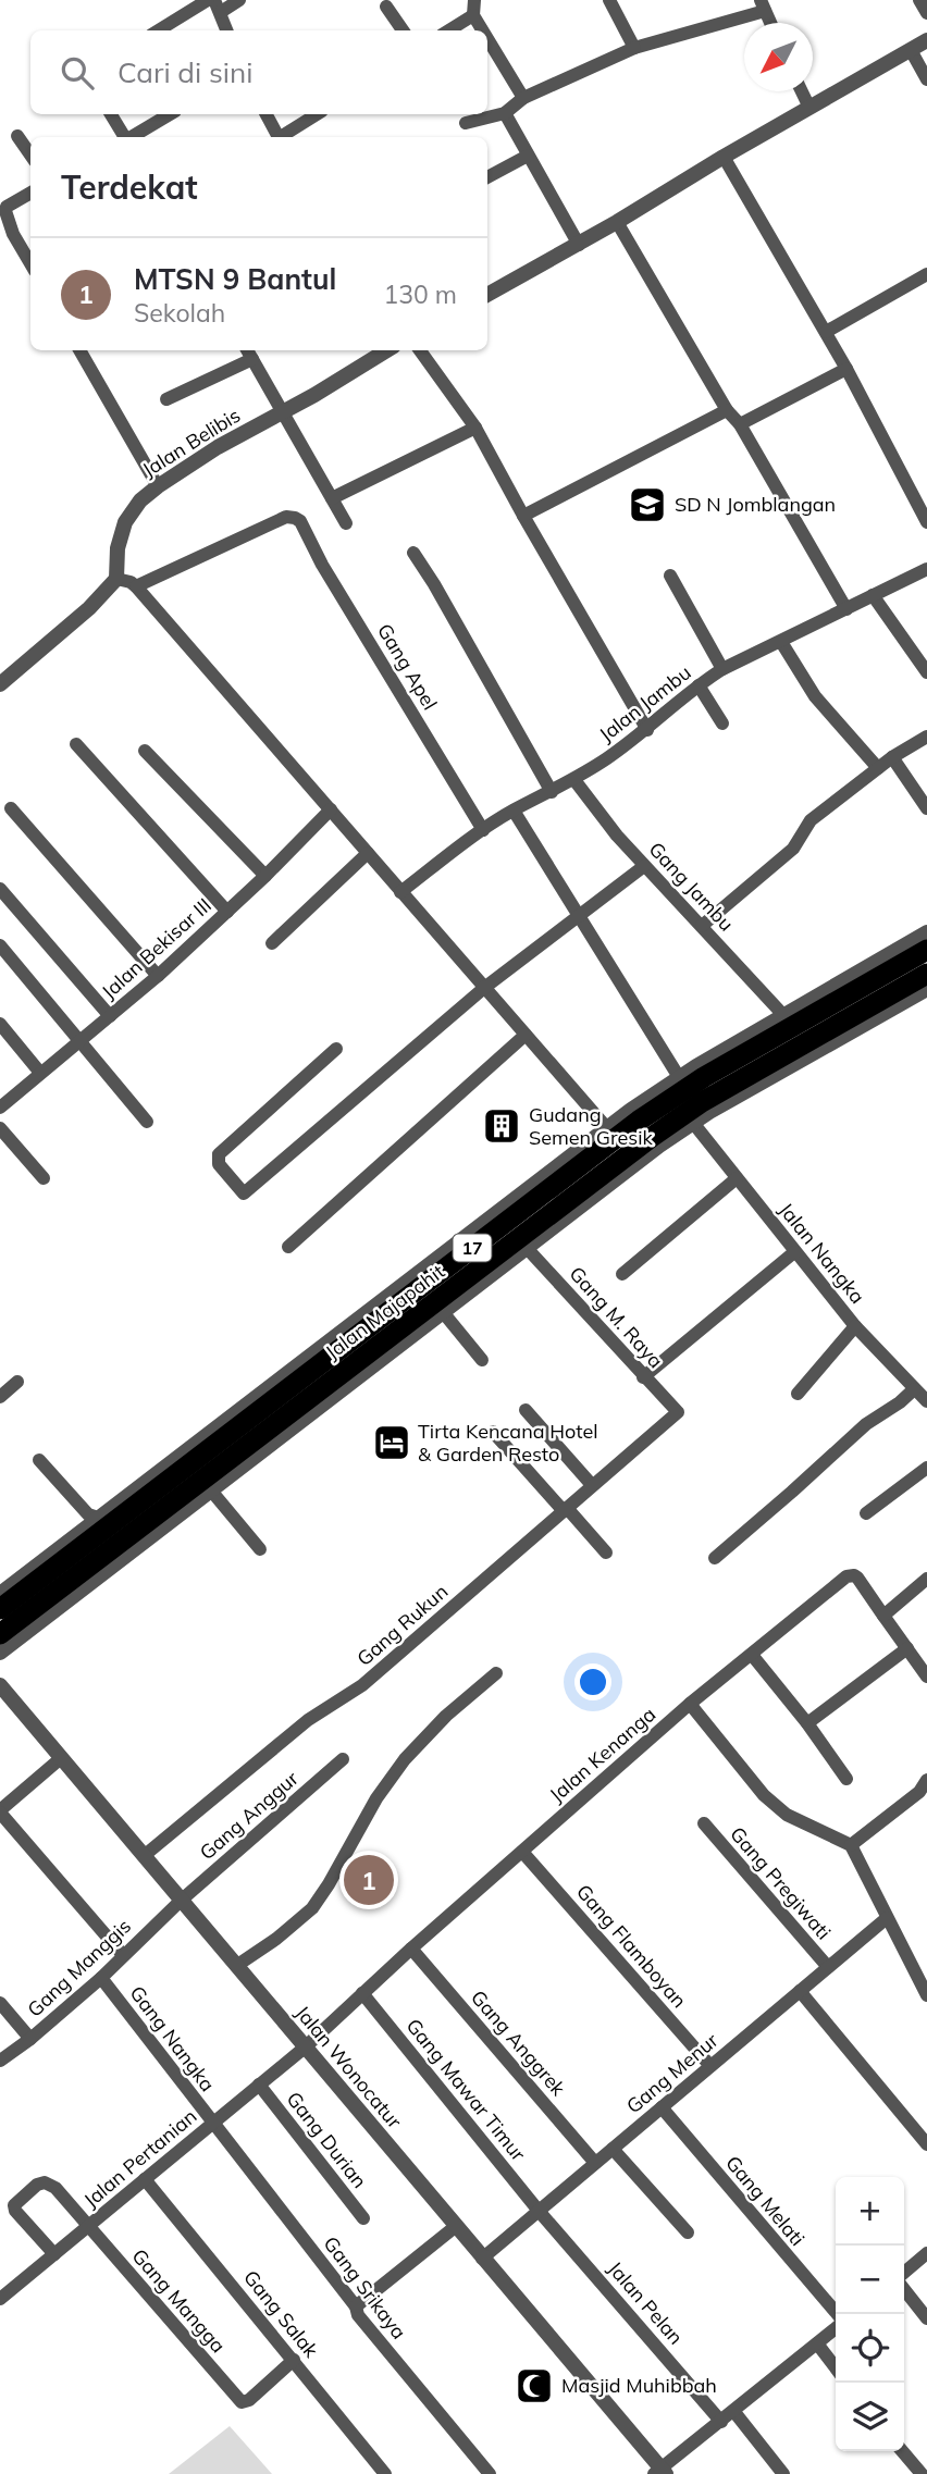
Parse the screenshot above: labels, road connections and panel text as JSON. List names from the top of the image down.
{
  "streets": {
    "highway": ["17", "Jalan Majapahit"],
    "street": [
      "Jalan Belibis",
      "Gang Apel",
      "Jalan Jambu",
      "Gang Jambu",
      "Jalan Bekisar III",
      "Jalan Nangka",
      "Gang M. Raya",
      "Gang Rukun",
      "Jalan Kenanga",
      "Gang Anggur",
      "Gang Pregiwati",
      "Gang Flamboyan",
      "Gang Manggis",
      "Gang Nangka",
      "Gang Anggrek",
      "Jalan Wonocatur",
      "Gang Menur",
      "Gang Mawar Timur",
      "Gang Durian",
      "Jalan Pertanian",
      "Gang Melati",
      "Gang Srikaya",
      "Gang Mangga",
      "Jalan Pelan",
      "Gang Salak"
    ]
  },
  "crossings": [
    ["Gang Apel", "Jalan Jambu"],
    ["Jalan Jambu", "Gang Jambu"],
    ["Gang M. Raya", "Gang Rukun"],
    ["Gang Rukun", "Jalan Wonocatur"],
    ["Jalan Kenanga", "Gang Flamboyan"],
    ["Jalan Kenanga", "Gang Anggrek"],
    ["Jalan Kenanga", "Jalan Wonocatur"],
    ["Jalan Kenanga", "Gang Mawar Timur"],
    ["Jalan Kenanga", "Jalan Pertanian"],
    ["Gang Anggur", "Gang Manggis"],
    ["Gang Anggur", "Jalan Wonocatur"],
    ["Gang Pregiwati", "Gang Menur"],
    ["Gang Flamboyan", "Gang Menur"],
    ["Gang Manggis", "Gang Nangka"],
    ["Gang Manggis", "Jalan Wonocatur"],
    ["Gang Nangka", "Jalan Pertanian"],
    ["Gang Nangka", "Gang Srikaya"],
    ["Gang Anggrek", "Gang Menur"],
    ["Jalan Wonocatur", "Gang Menur"],
    ["Jalan Wonocatur", "Jalan Pertanian"],
    ["Gang Menur", "Gang Mawar Timur"],
    ["Gang Menur", "Gang Melati"],
    ["Gang Menur", "Jalan Pelan"],
    ["Gang Mawar Timur", "Jalan Pelan"],
    ["Gang Durian", "Jalan Pertanian"],
    ["Jalan Pertanian", "Gang Srikaya"],
    ["Jalan Pertanian", "Gang Mangga"],
    ["Jalan Pertanian", "Gang Salak"],
    ["Gang Mangga", "Gang Salak"]
  ],
  "places": {
    "school or university": ["SD N Jomblangan"],
    "building": ["Gudang Semen Gresik"],
    "hotel": ["Tirta Kencana Hotel & Garden Resto"],
    "mosque": ["Masjid Muhibbah"]
  },
  "north": "bottom left",
  "page": {
    "search": "Cari di sini",
    "heading": "Terdekat",
    "list": [
      {
        "mark": "1",
        "name": "MTSN 9 Bantul",
        "note": "Sekolah",
        "value": "130 m"
      }
    ],
    "pins": "1",
    "map_buttons": ["+", "−"]
  }
}
